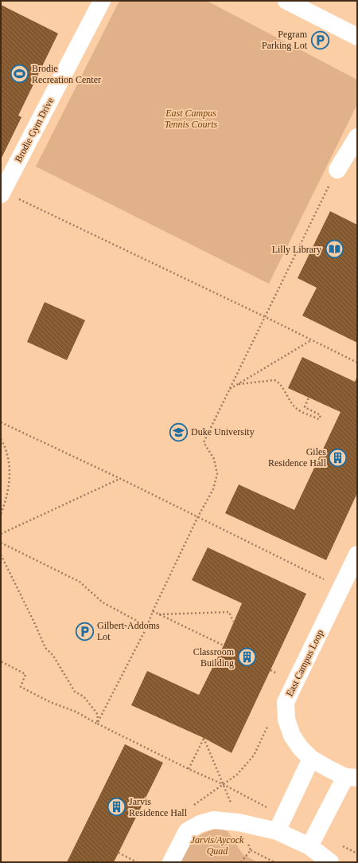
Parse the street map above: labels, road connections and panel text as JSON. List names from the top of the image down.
{
  "streets": {
    "street": ["Brodie Gym Drive", "East Campus Loop"]
  },
  "parks": ["East Campus Tennis Courts", "Jarvis/Aycock Quad"],
  "places": {
    "parking": ["Pegram Parking Lot", "Gilbert-Addoms Lot"],
    "sports": ["Brodie Recreation Center"],
    "library": ["Lilly Library"],
    "school or university": ["Duke University"],
    "building": ["Giles Residence Hall", "Classroom Building", "Jarvis Residence Hall"]
  }
}
